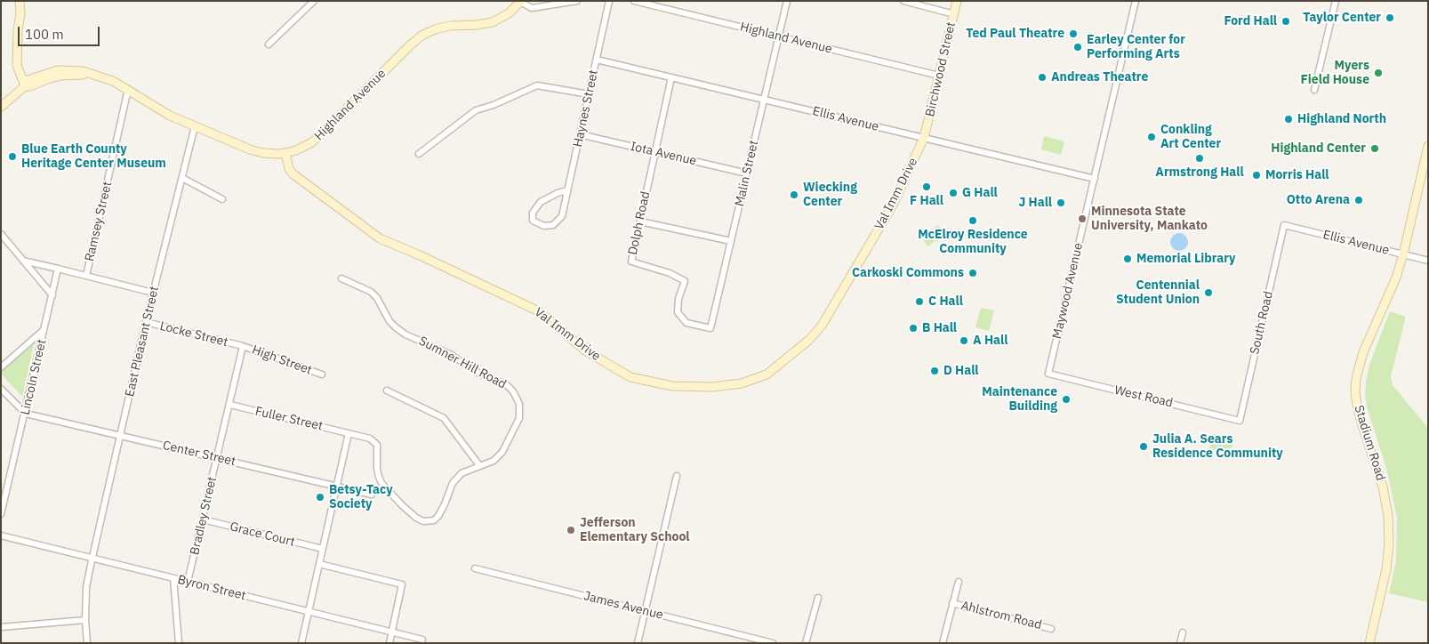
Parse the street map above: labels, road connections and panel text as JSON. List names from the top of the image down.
{
  "streets": {
    "street": [
      "Highland Avenue",
      "Birchwood Street",
      "Haynes Street",
      "Ellis Avenue",
      "Iota Avenue",
      "Malin Street",
      "Val Imm Drive",
      "Ramsey Street",
      "Dolph Road",
      "Maywood Avenue",
      "South Road",
      "Locke Street",
      "East Pleasant Street",
      "High Street",
      "Sumner Hill Road",
      "Lincoln Street",
      "West Road",
      "Fuller Street",
      "Stadium Road",
      "Center Street",
      "Bradley Street",
      "Grace Court",
      "Byron Street",
      "James Avenue",
      "Ahlstrom Road"
    ]
  },
  "crossings": [
    ["Highland Avenue", "Birchwood Street"],
    ["Highland Avenue", "Malin Street"],
    ["Highland Avenue", "Val Imm Drive"],
    ["Highland Avenue", "Ramsey Street"],
    ["Highland Avenue", "East Pleasant Street"],
    ["Birchwood Street", "Ellis Avenue"],
    ["Birchwood Street", "Val Imm Drive"],
    ["Haynes Street", "Ellis Avenue"],
    ["Haynes Street", "Iota Avenue"],
    ["Ellis Avenue", "Malin Street"],
    ["Ellis Avenue", "Val Imm Drive"],
    ["Ellis Avenue", "Dolph Road"],
    ["Ellis Avenue", "Maywood Avenue"],
    ["Ellis Avenue", "South Road"],
    ["Ellis Avenue", "Stadium Road"],
    ["Iota Avenue", "Malin Street"],
    ["Iota Avenue", "Dolph Road"],
    ["Malin Street", "Dolph Road"],
    ["Maywood Avenue", "West Road"],
    ["South Road", "West Road"],
    ["Locke Street", "East Pleasant Street"],
    ["Locke Street", "High Street"],
    ["Locke Street", "Bradley Street"],
    ["East Pleasant Street", "Center Street"],
    ["East Pleasant Street", "Byron Street"],
    ["High Street", "Bradley Street"],
    ["Sumner Hill Road", "Fuller Street"],
    ["Lincoln Street", "Center Street"],
    ["Fuller Street", "Bradley Street"],
    ["Center Street", "Bradley Street"],
    ["Bradley Street", "Grace Court"],
    ["Bradley Street", "Byron Street"]
  ],
  "places": [
    "Taylor Center",
    "Ford Hall",
    "Ted Paul Theatre",
    "Earley Center for Performing Arts",
    "Myers Field House",
    "Andreas Theatre",
    "Highland North",
    "Conkling Art Center",
    "Highland Center",
    "Blue Earth County Heritage Center Museum",
    "Armstrong Hall",
    "Morris Hall",
    "F Hall",
    "G Hall",
    "Wiecking Center",
    "Otto Arena",
    "J Hall",
    "Minnesota State University, Mankato",
    "McElroy Residence Community",
    "Memorial Library",
    "Carkoski Commons",
    "Centennial Student Union",
    "C Hall",
    "B Hall",
    "A Hall",
    "D Hall",
    "Maintenance Building",
    "Julia A. Sears Residence Community",
    "Betsy-Tacy Society",
    "Jefferson Elementary School"
  ],
  "scale_bar": "100 m"
}
